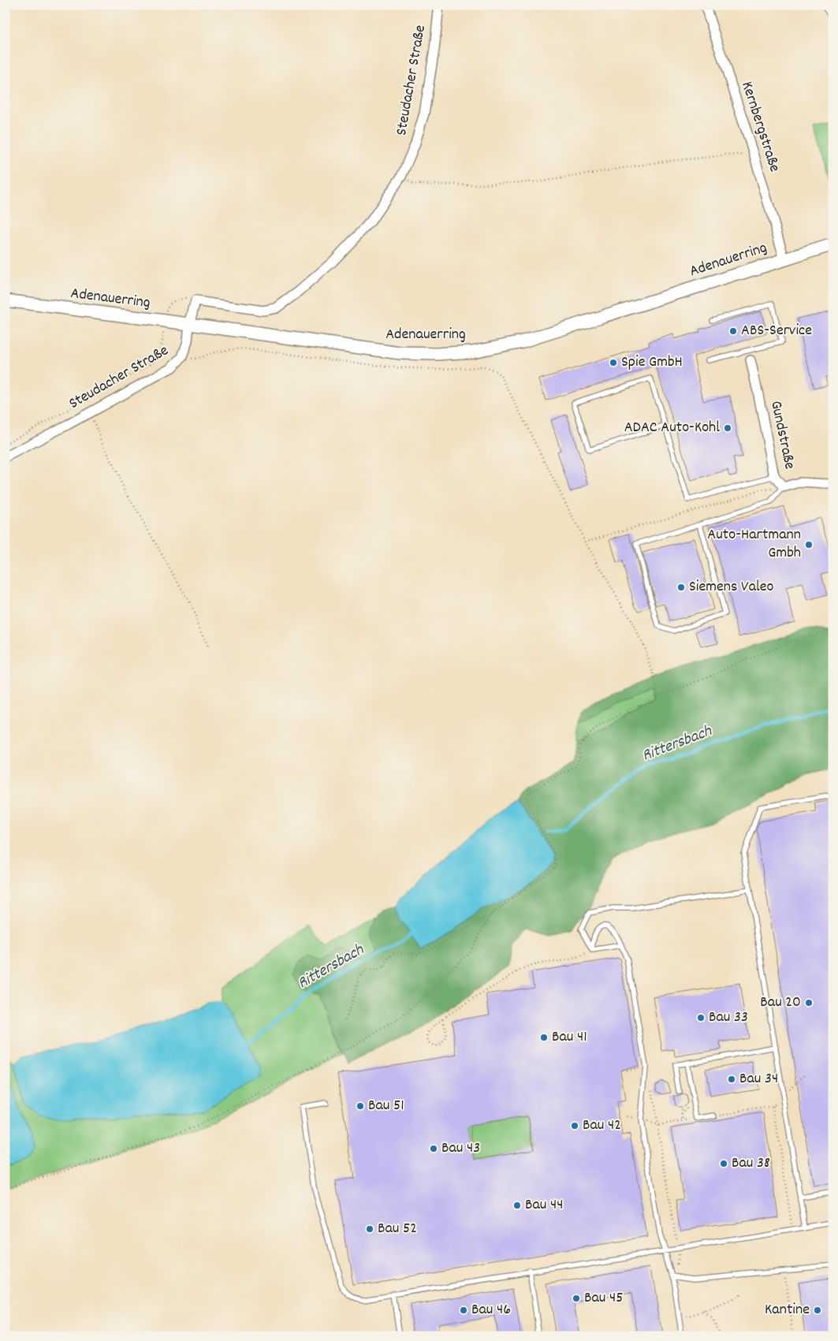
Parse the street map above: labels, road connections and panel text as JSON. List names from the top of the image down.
{
  "streets": {
    "main road": ["Adenauerring"],
    "street": ["Steudacher Straße", "Kernbergstraße", "Gundstraße"]
  },
  "crossings": [
    ["Steudacher Straße", "Adenauerring"],
    ["Kernbergstraße", "Adenauerring"]
  ],
  "water": ["Rittersbach"],
  "places": [
    "ABS-Service",
    "Spie GmbH",
    "ADAC Auto-Kohl",
    "Auto-Hartmann Gmbh",
    "Siemens Valeo",
    "Bau 20",
    "Bau 33",
    "Bau 41",
    "Bau 34",
    "Bau 51",
    "Bau 42",
    "Bau 43",
    "Bau 38",
    "Bau 44",
    "Bau 52",
    "Bau 45",
    "Bau 46",
    "Kantine"
  ]
}
